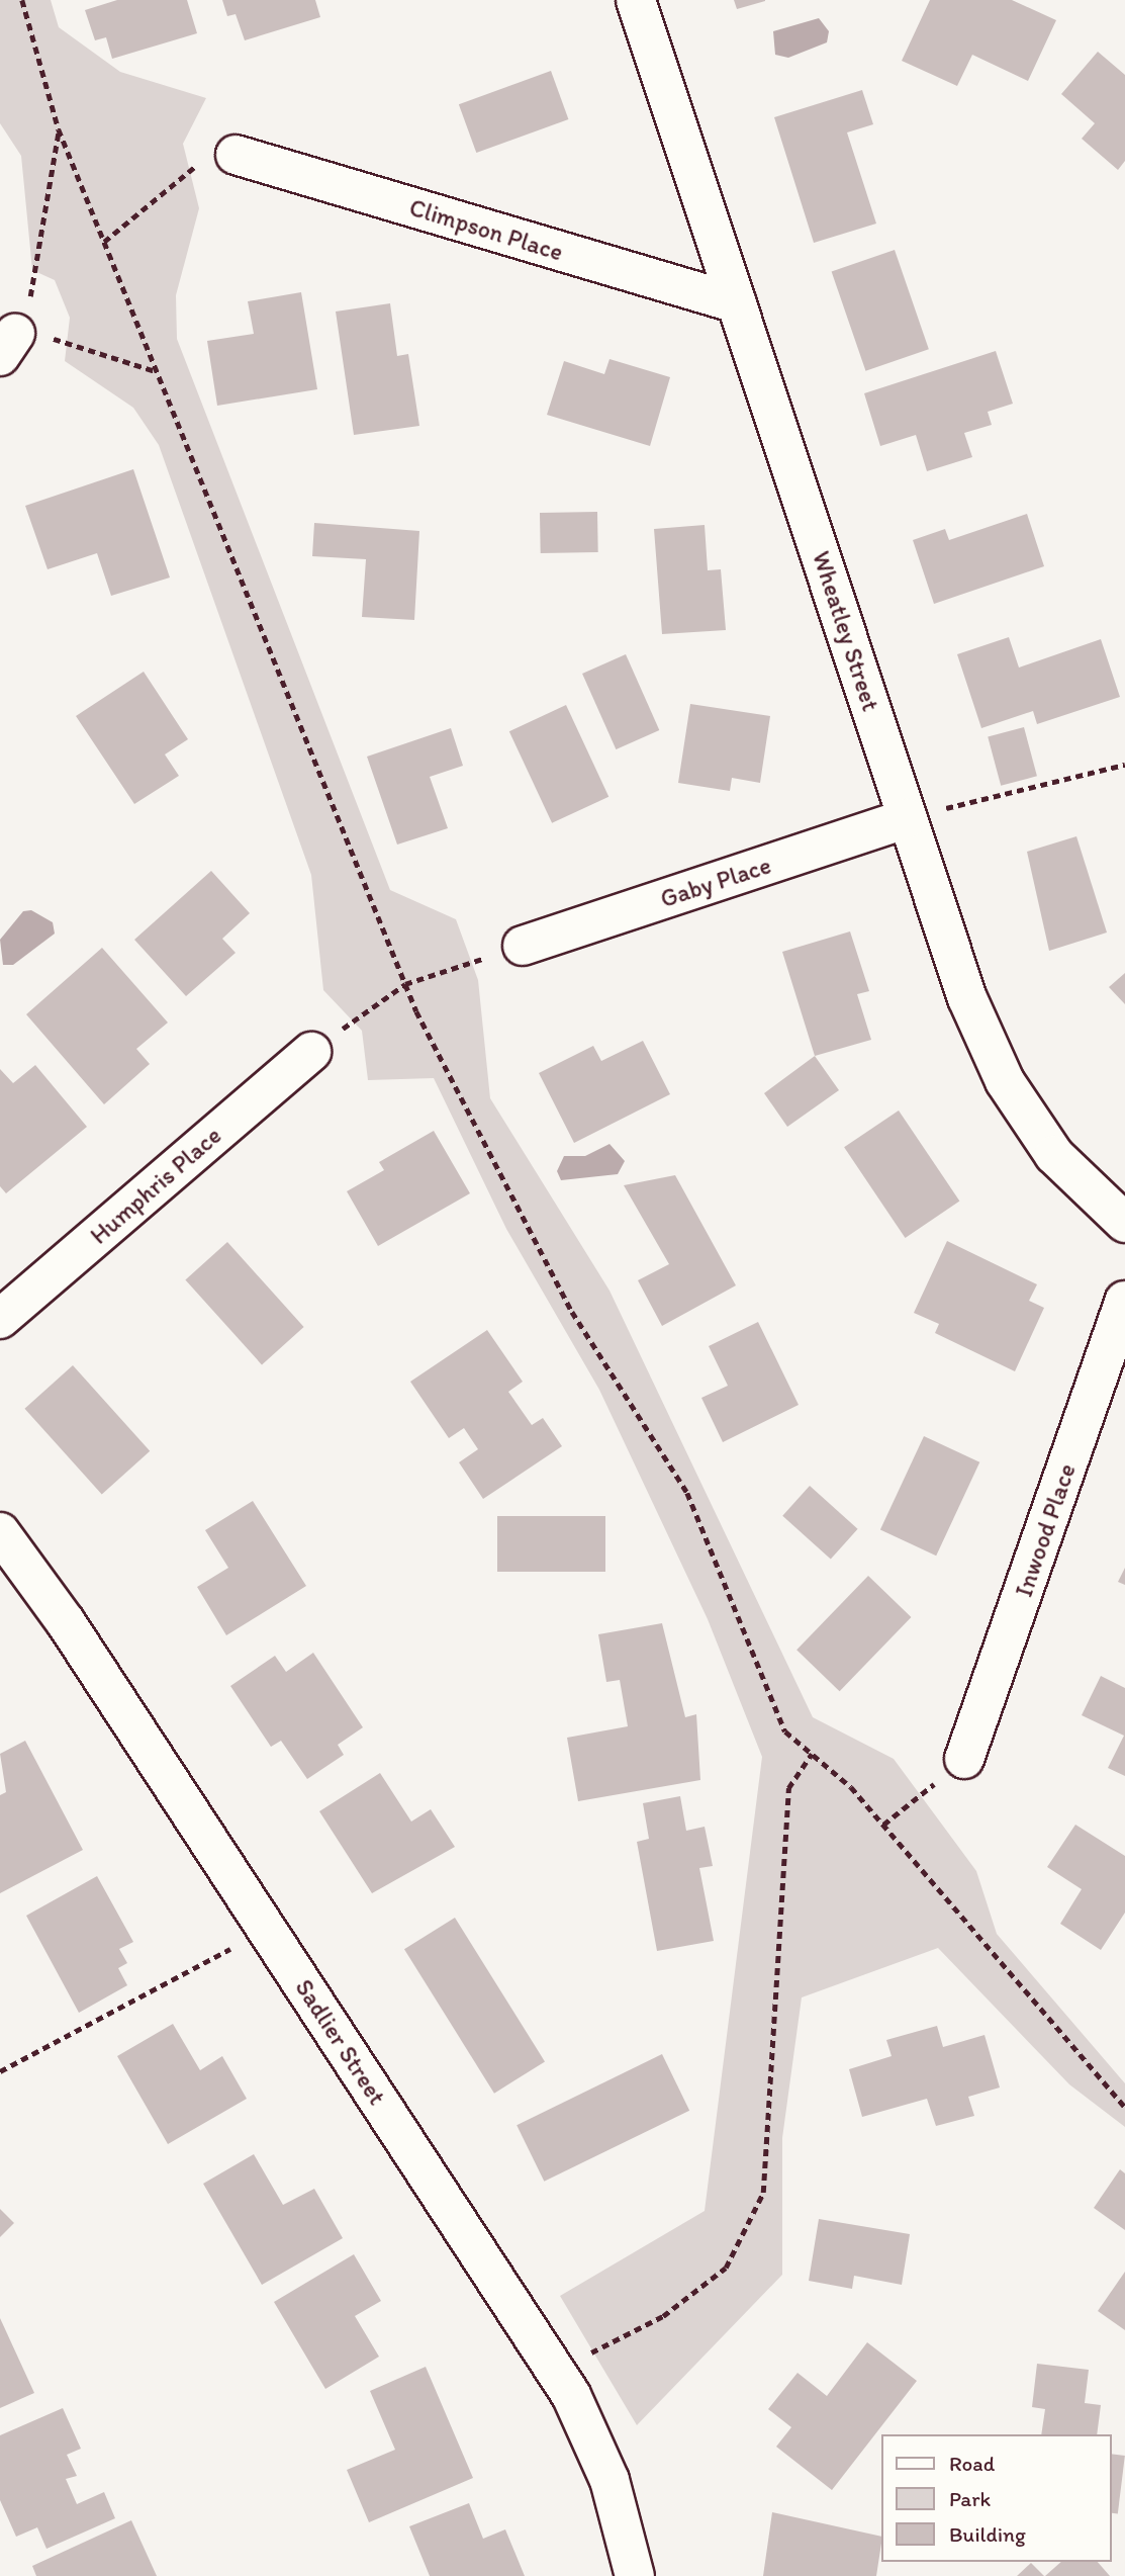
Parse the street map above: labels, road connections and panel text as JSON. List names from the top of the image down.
{
  "streets": {
    "street": [
      "Climpson Place",
      "Wheatley Street",
      "Gaby Place",
      "Humphris Place",
      "Inwood Place",
      "Sadlier Street"
    ]
  },
  "crossings": [
    ["Climpson Place", "Wheatley Street"],
    ["Wheatley Street", "Gaby Place"]
  ],
  "legend": ["Road", "Park", "Building"]
}
